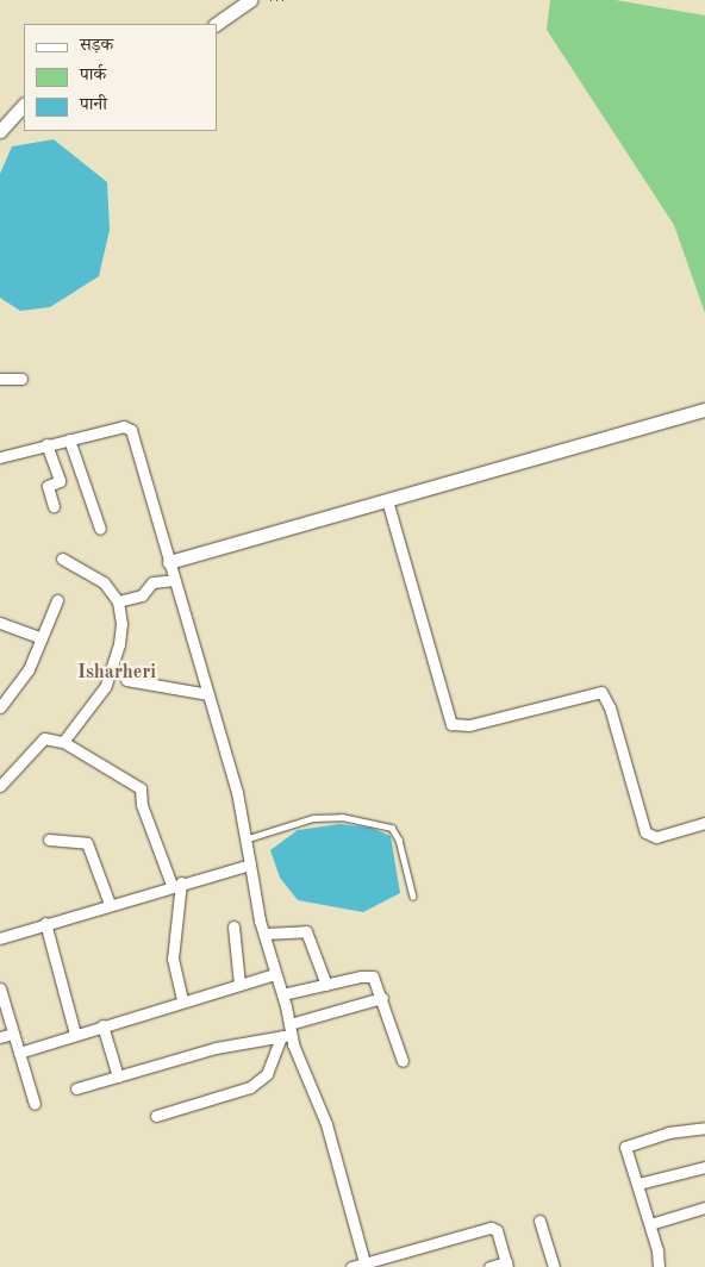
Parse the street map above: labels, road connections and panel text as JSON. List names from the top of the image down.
{
  "districts": ["Isharheri"],
  "legend": ["सड़क", "पार्क", "पानी"]
}
